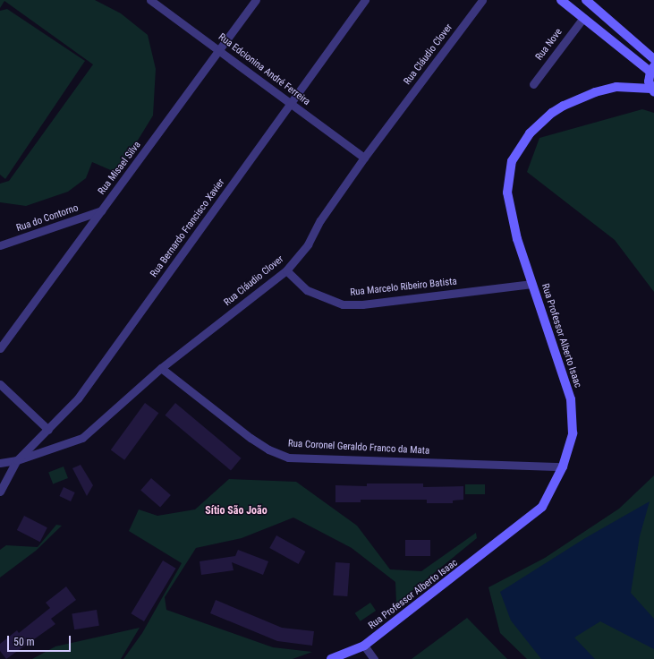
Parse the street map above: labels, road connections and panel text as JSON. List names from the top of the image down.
{
  "streets": {
    "main road": ["Rua Professor Alberto Isaac"],
    "street": [
      "Rua Nove",
      "Rua Cláudio Clover",
      "Rua Edcionina André Ferreira",
      "Rua Misael Silva",
      "Rua do Contorno",
      "Rua Bernardo Francisco Xavier",
      "Rua Marcelo Ribeiro Batista",
      "Rua Coronel Geraldo Franco da Mata"
    ]
  },
  "crossings": [
    ["Rua Cláudio Clover", "Rua Edcionina André Ferreira"],
    ["Rua Cláudio Clover", "Rua Bernardo Francisco Xavier"],
    ["Rua Cláudio Clover", "Rua Marcelo Ribeiro Batista"],
    ["Rua Cláudio Clover", "Rua Coronel Geraldo Franco da Mata"],
    ["Rua Edcionina André Ferreira", "Rua Misael Silva"],
    ["Rua Edcionina André Ferreira", "Rua Bernardo Francisco Xavier"],
    ["Rua Misael Silva", "Rua do Contorno"],
    ["Rua Marcelo Ribeiro Batista", "Rua Professor Alberto Isaac"],
    ["Rua Professor Alberto Isaac", "Rua Coronel Geraldo Franco da Mata"]
  ],
  "districts": ["Sítio São João"],
  "scale_bar": "50 m"
}
